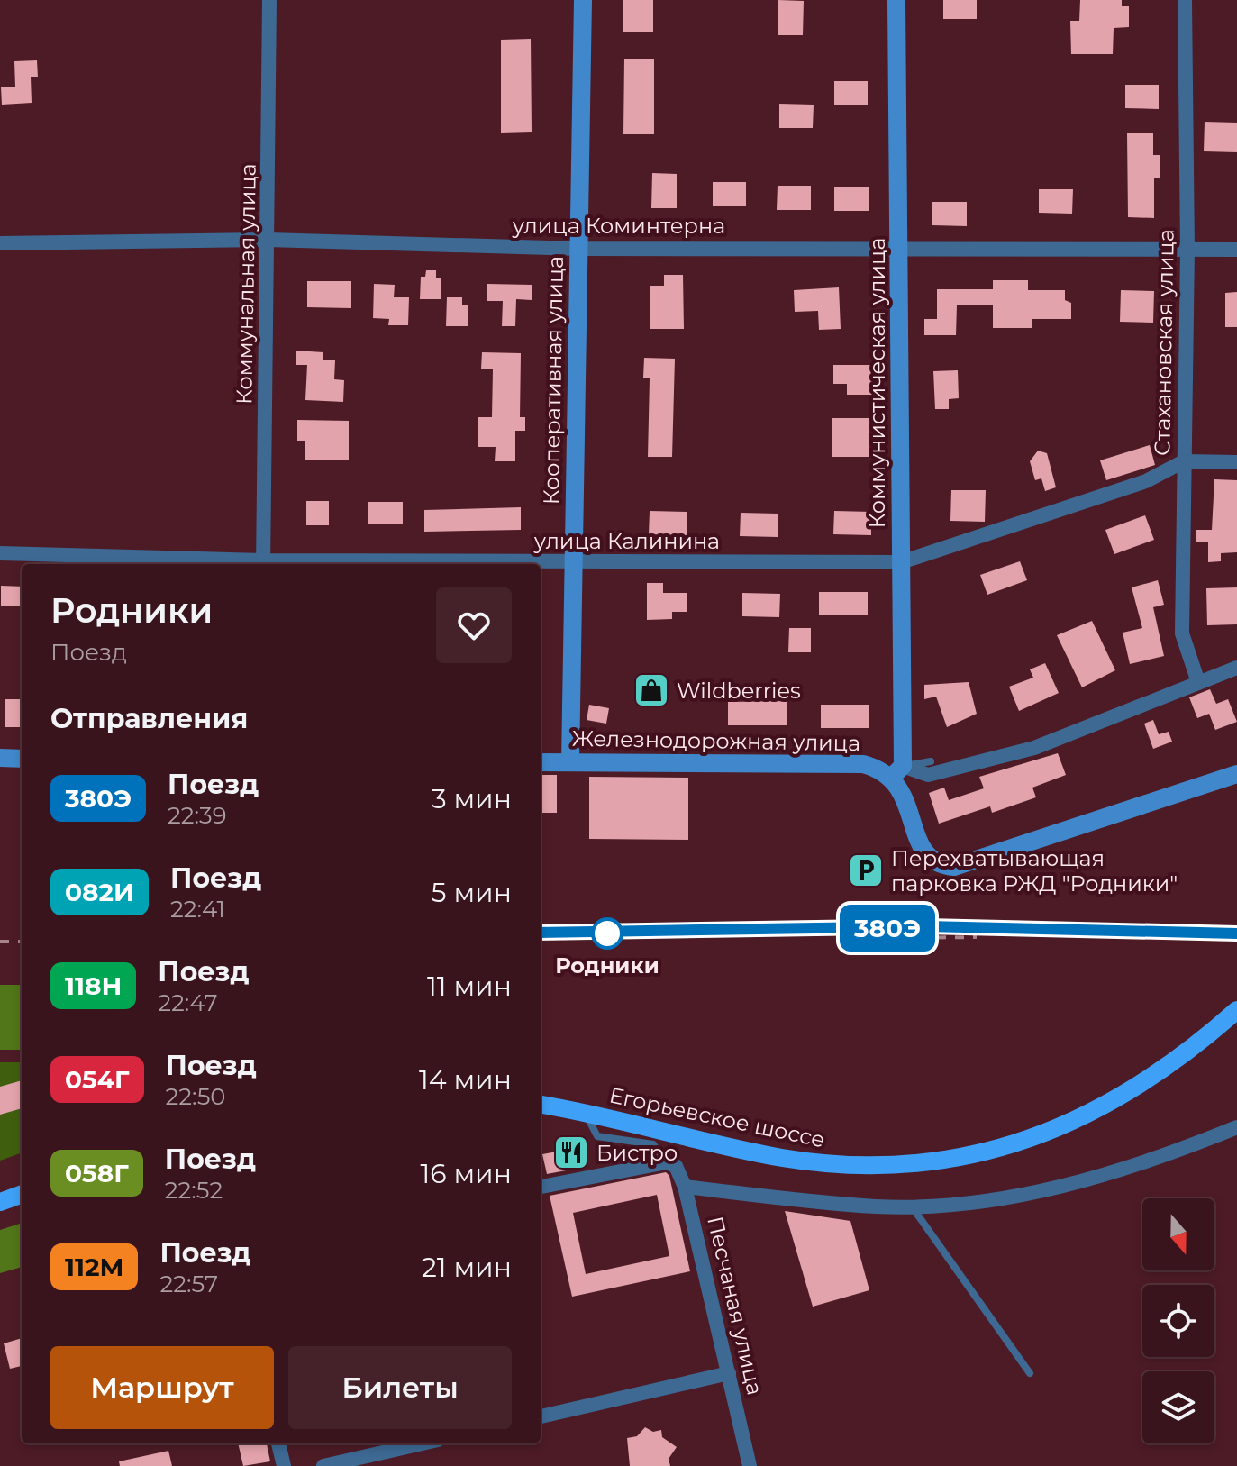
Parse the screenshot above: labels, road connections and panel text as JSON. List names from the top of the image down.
{
  "streets": {
    "main road": ["Егорьевское шоссе"],
    "street": [
      "улица Коминтерна",
      "Коммунальная улица",
      "Стахановская улица",
      "Кооперативная улица",
      "Коммунистическая улица",
      "улица Калинина",
      "Железнодорожная улица",
      "Песчаная улица"
    ]
  },
  "crossings": [
    ["улица Коминтерна", "Коммунальная улица"],
    ["улица Коминтерна", "Стахановская улица"],
    ["улица Коминтерна", "Кооперативная улица"],
    ["улица Коминтерна", "Коммунистическая улица"],
    ["Коммунальная улица", "улица Калинина"],
    ["Стахановская улица", "улица Калинина"],
    ["Стахановская улица", "Железнодорожная улица"],
    ["Кооперативная улица", "улица Калинина"],
    ["Кооперативная улица", "Железнодорожная улица"],
    ["Коммунистическая улица", "улица Калинина"],
    ["Коммунистическая улица", "Железнодорожная улица"]
  ],
  "places": {
    "shop": ["Wildberries"],
    "parking": ["Перехватывающая парковка РЖД \"Родники\""],
    "other": ["Родники"],
    "restaurant": ["Бистро"]
  },
  "north": "bottom",
  "page": {
    "on_map": "380Э",
    "heading": [
      ["Родники", "Поезд"],
      "Отправления"
    ],
    "list": [
      {
        "mark": "380Э",
        "name": "Поезд",
        "note": "22:39",
        "value": "3 мин"
      },
      {
        "mark": "082И",
        "name": "Поезд",
        "note": "22:41",
        "value": "5 мин"
      },
      {
        "mark": "118Н",
        "name": "Поезд",
        "note": "22:47",
        "value": "11 мин"
      },
      {
        "mark": "054Г",
        "name": "Поезд",
        "note": "22:50",
        "value": "14 мин"
      },
      {
        "mark": "058Г",
        "name": "Поезд",
        "note": "22:52",
        "value": "16 мин"
      },
      {
        "mark": "112М",
        "name": "Поезд",
        "note": "22:57",
        "value": "21 мин"
      }
    ],
    "buttons": ["Маршрут", "Билеты"]
  }
}
